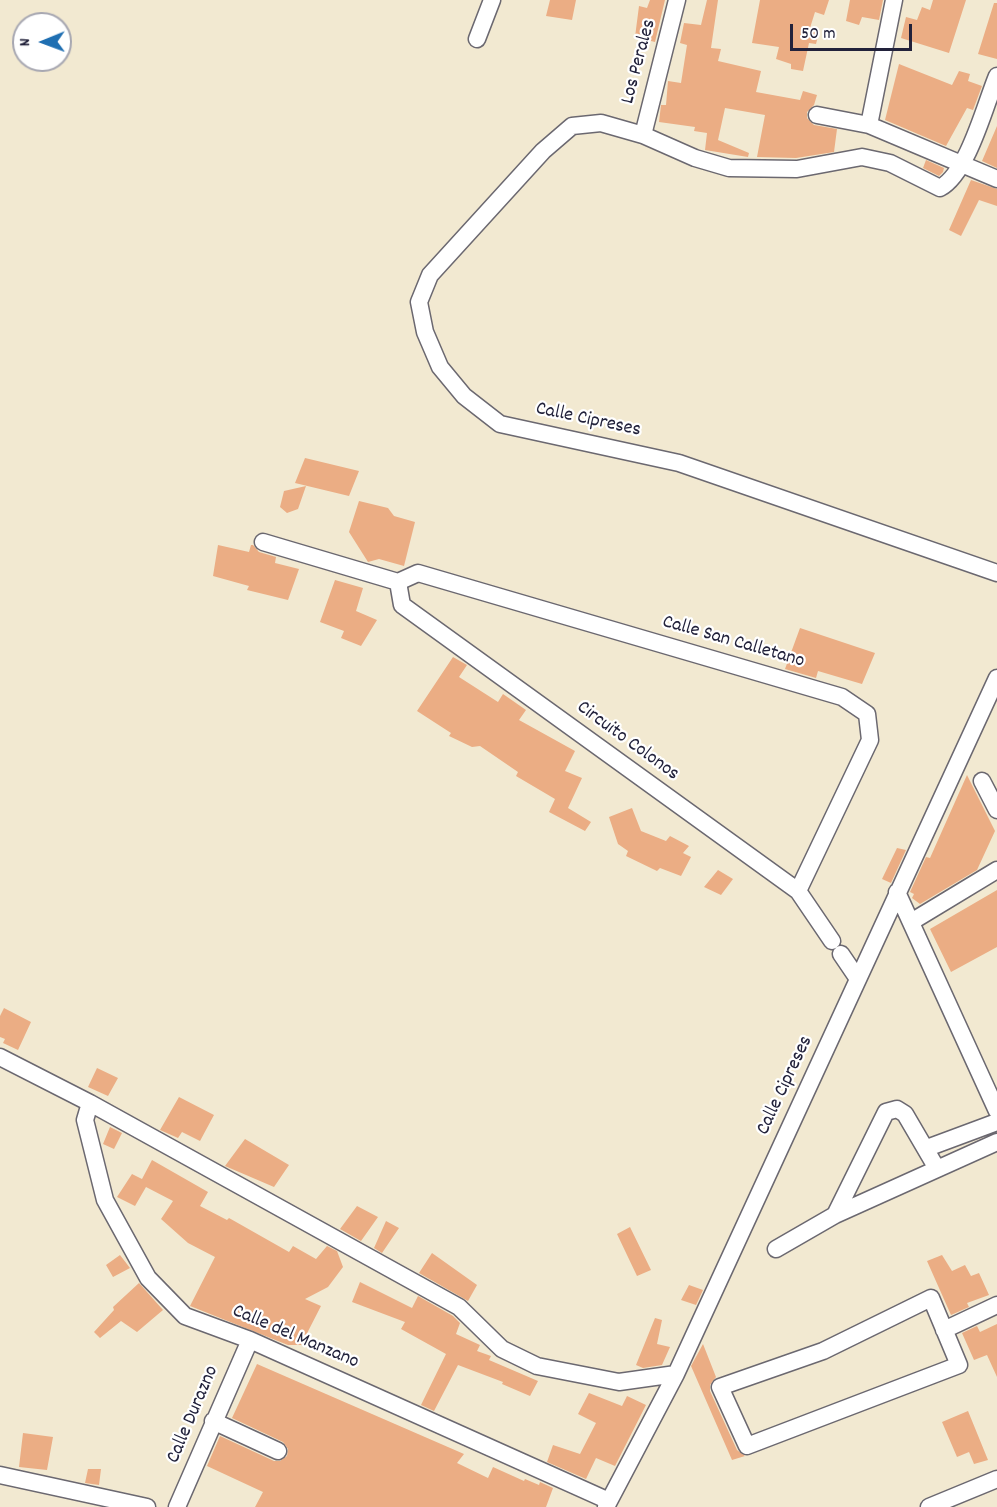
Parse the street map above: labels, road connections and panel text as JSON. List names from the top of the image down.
{
  "streets": {
    "street": [
      "Los Perales",
      "Calle Cipreses",
      "Calle San Calletano",
      "Circuito Colonos",
      "Calle del Manzano",
      "Calle Durazno"
    ]
  },
  "crossings": [
    ["Los Perales", "Calle Cipreses"],
    ["Calle Cipreses", "Circuito Colonos"],
    ["Calle Cipreses", "Calle del Manzano"],
    ["Calle San Calletano", "Circuito Colonos"],
    ["Calle del Manzano", "Calle Durazno"]
  ],
  "scale_bar": "50 m",
  "north": "left"
}
